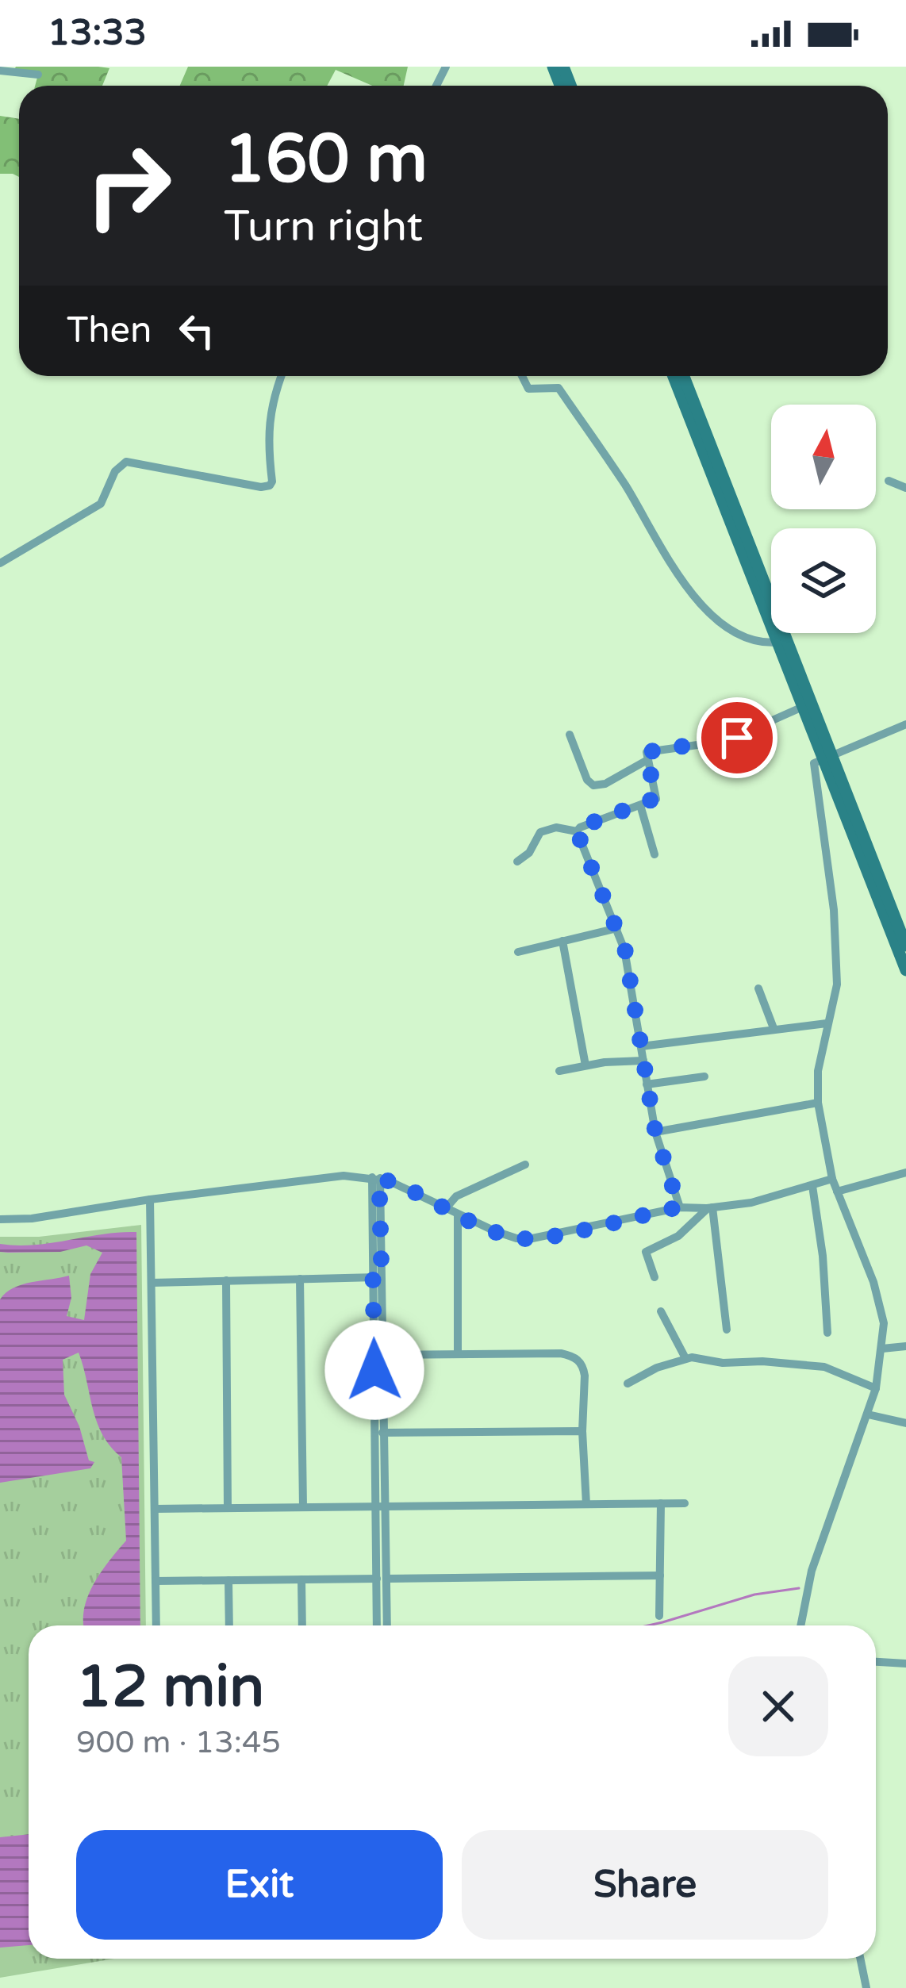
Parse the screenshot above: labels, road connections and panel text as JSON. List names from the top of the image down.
{
  "north": "top",
  "page": {
    "status": "13:33",
    "turn": ["160 m", "Turn right"],
    "then": "Then",
    "heading": ["12 min", "900 m · 13:45"],
    "buttons": ["Exit", "Share"]
  }
}
